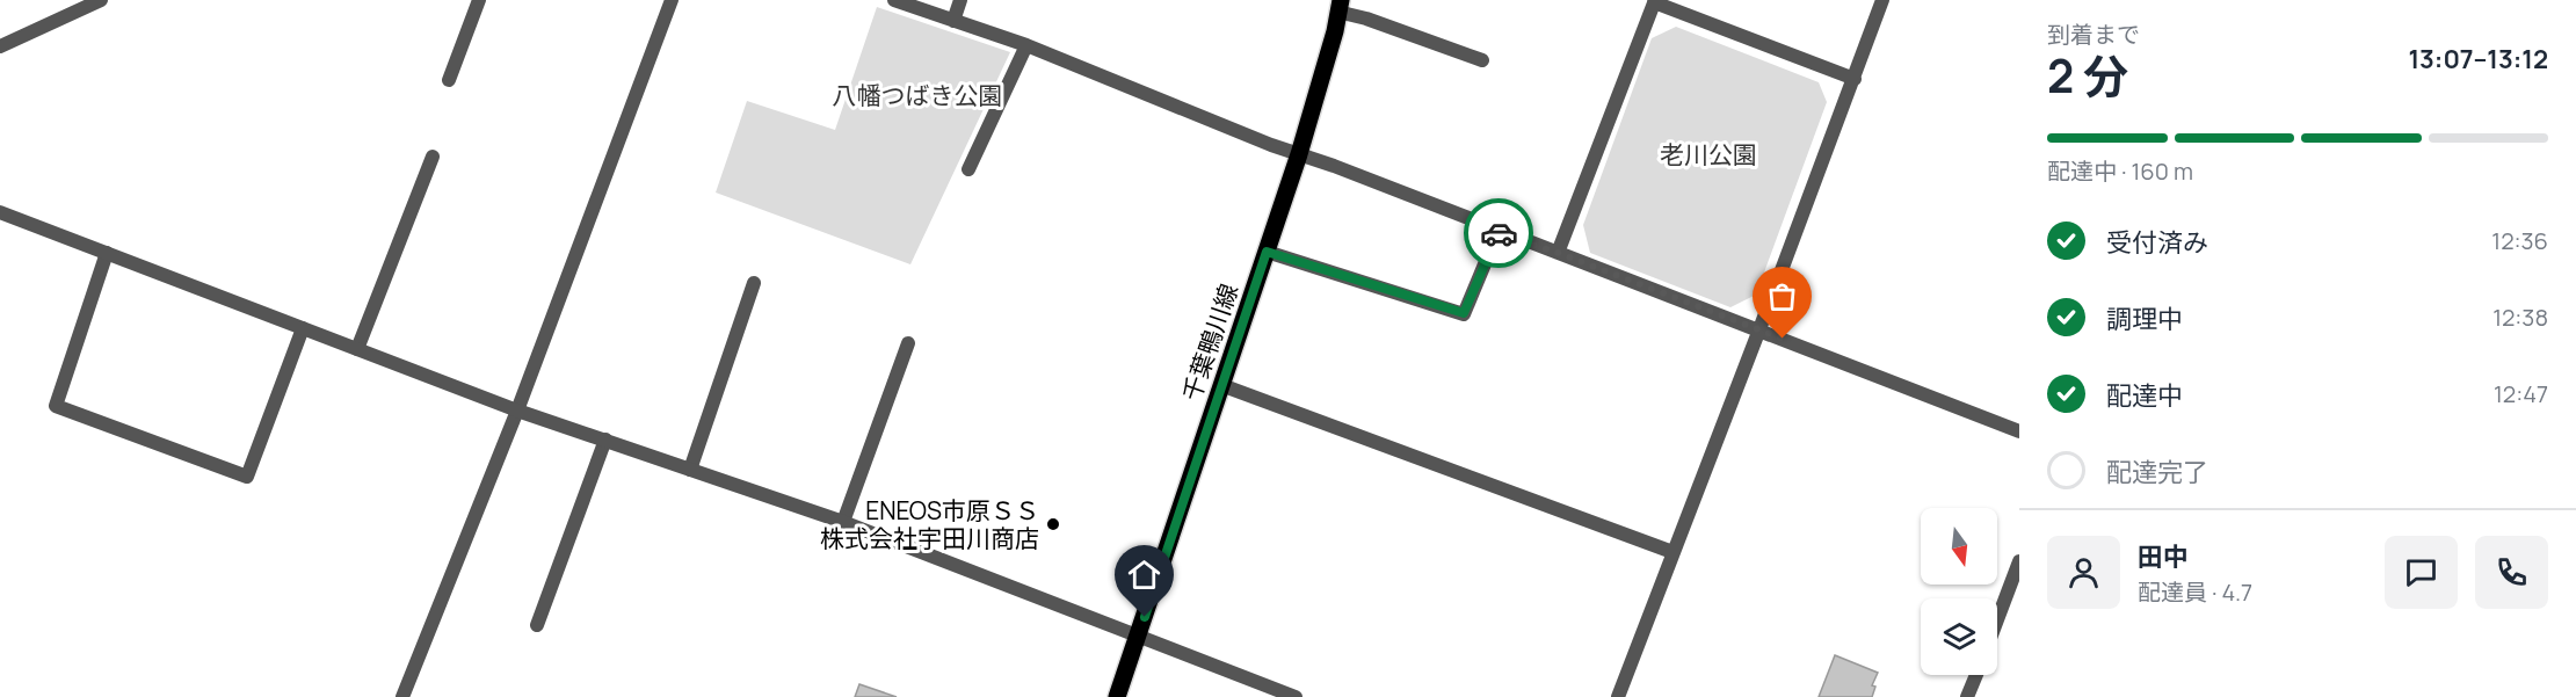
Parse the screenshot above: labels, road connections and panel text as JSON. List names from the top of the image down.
{
  "streets": {
    "main road": ["千葉鴨川線"]
  },
  "parks": ["八幡つばき公園", "老川公園"],
  "places": ["ENEOS市原ＳＳ 株式会社宇田川商店"],
  "north": "bottom",
  "page": {
    "heading": ["2 分", "到着まで", "13:07–13:12"],
    "panel": ["田中", "配達員 · 4.7"],
    "bar": "配達中 · 160 m",
    "list": [
      ["受付済み", "12:36"],
      ["調理中", "12:38"],
      ["配達中", "12:47"],
      "配達完了"
    ]
  }
}
